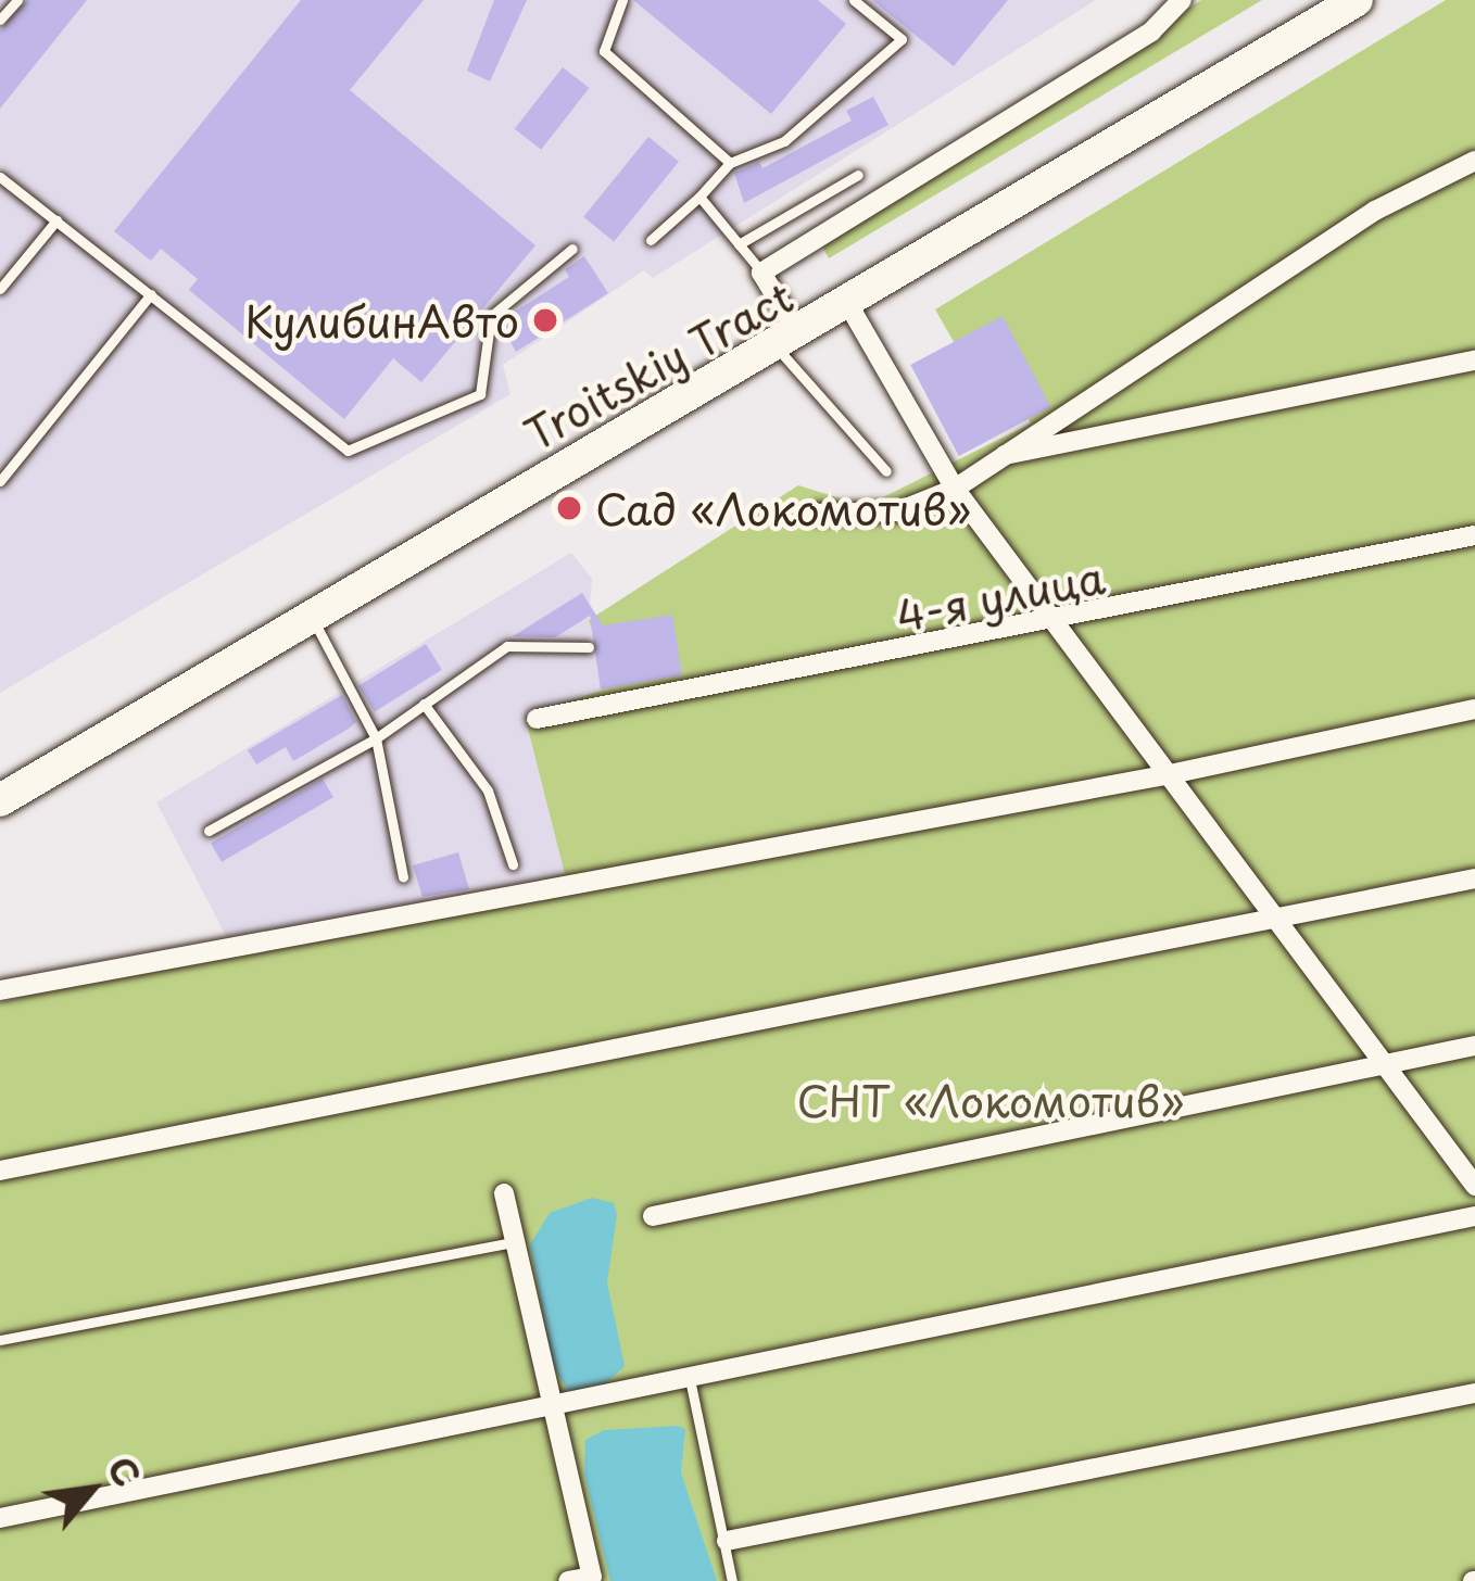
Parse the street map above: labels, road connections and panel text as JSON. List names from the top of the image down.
{
  "streets": {
    "main road": ["Troitskiy Tract"],
    "street": ["4-я улица"]
  },
  "parks": ["СНТ «Локомотив»"],
  "places": ["КулибинАвто", "Сад «Локомотив»"],
  "north": "top right"
}
